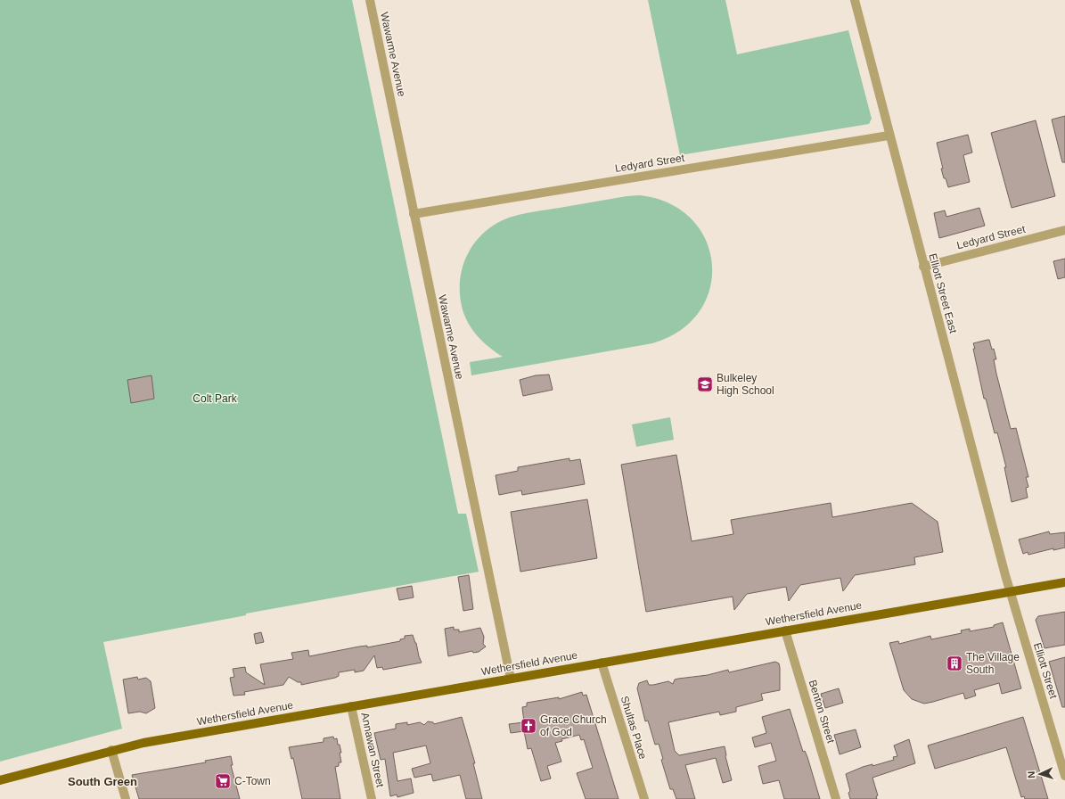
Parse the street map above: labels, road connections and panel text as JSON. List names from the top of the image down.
{
  "streets": {
    "main road": ["Wethersfield Avenue"],
    "street": [
      "Wawarme Avenue",
      "Ledyard Street",
      "Elliott Street East",
      "Elliott Street",
      "Benton Street",
      "Shultas Place",
      "Annawan Street"
    ]
  },
  "crossings": [
    ["Wawarme Avenue", "Ledyard Street"],
    ["Wawarme Avenue", "Wethersfield Avenue"],
    ["Ledyard Street", "Elliott Street East"],
    ["Elliott Street East", "Wethersfield Avenue"],
    ["Elliott Street East", "Elliott Street"],
    ["Wethersfield Avenue", "Elliott Street"],
    ["Wethersfield Avenue", "Benton Street"],
    ["Wethersfield Avenue", "Shultas Place"],
    ["Wethersfield Avenue", "Annawan Street"]
  ],
  "districts": ["South Green"],
  "parks": ["Colt Park"],
  "places": {
    "school or university": ["Bulkeley High School"],
    "building": ["The Village South"],
    "church": ["Grace Church of God"],
    "supermarket": ["C-Town"]
  },
  "north": "left"
}
